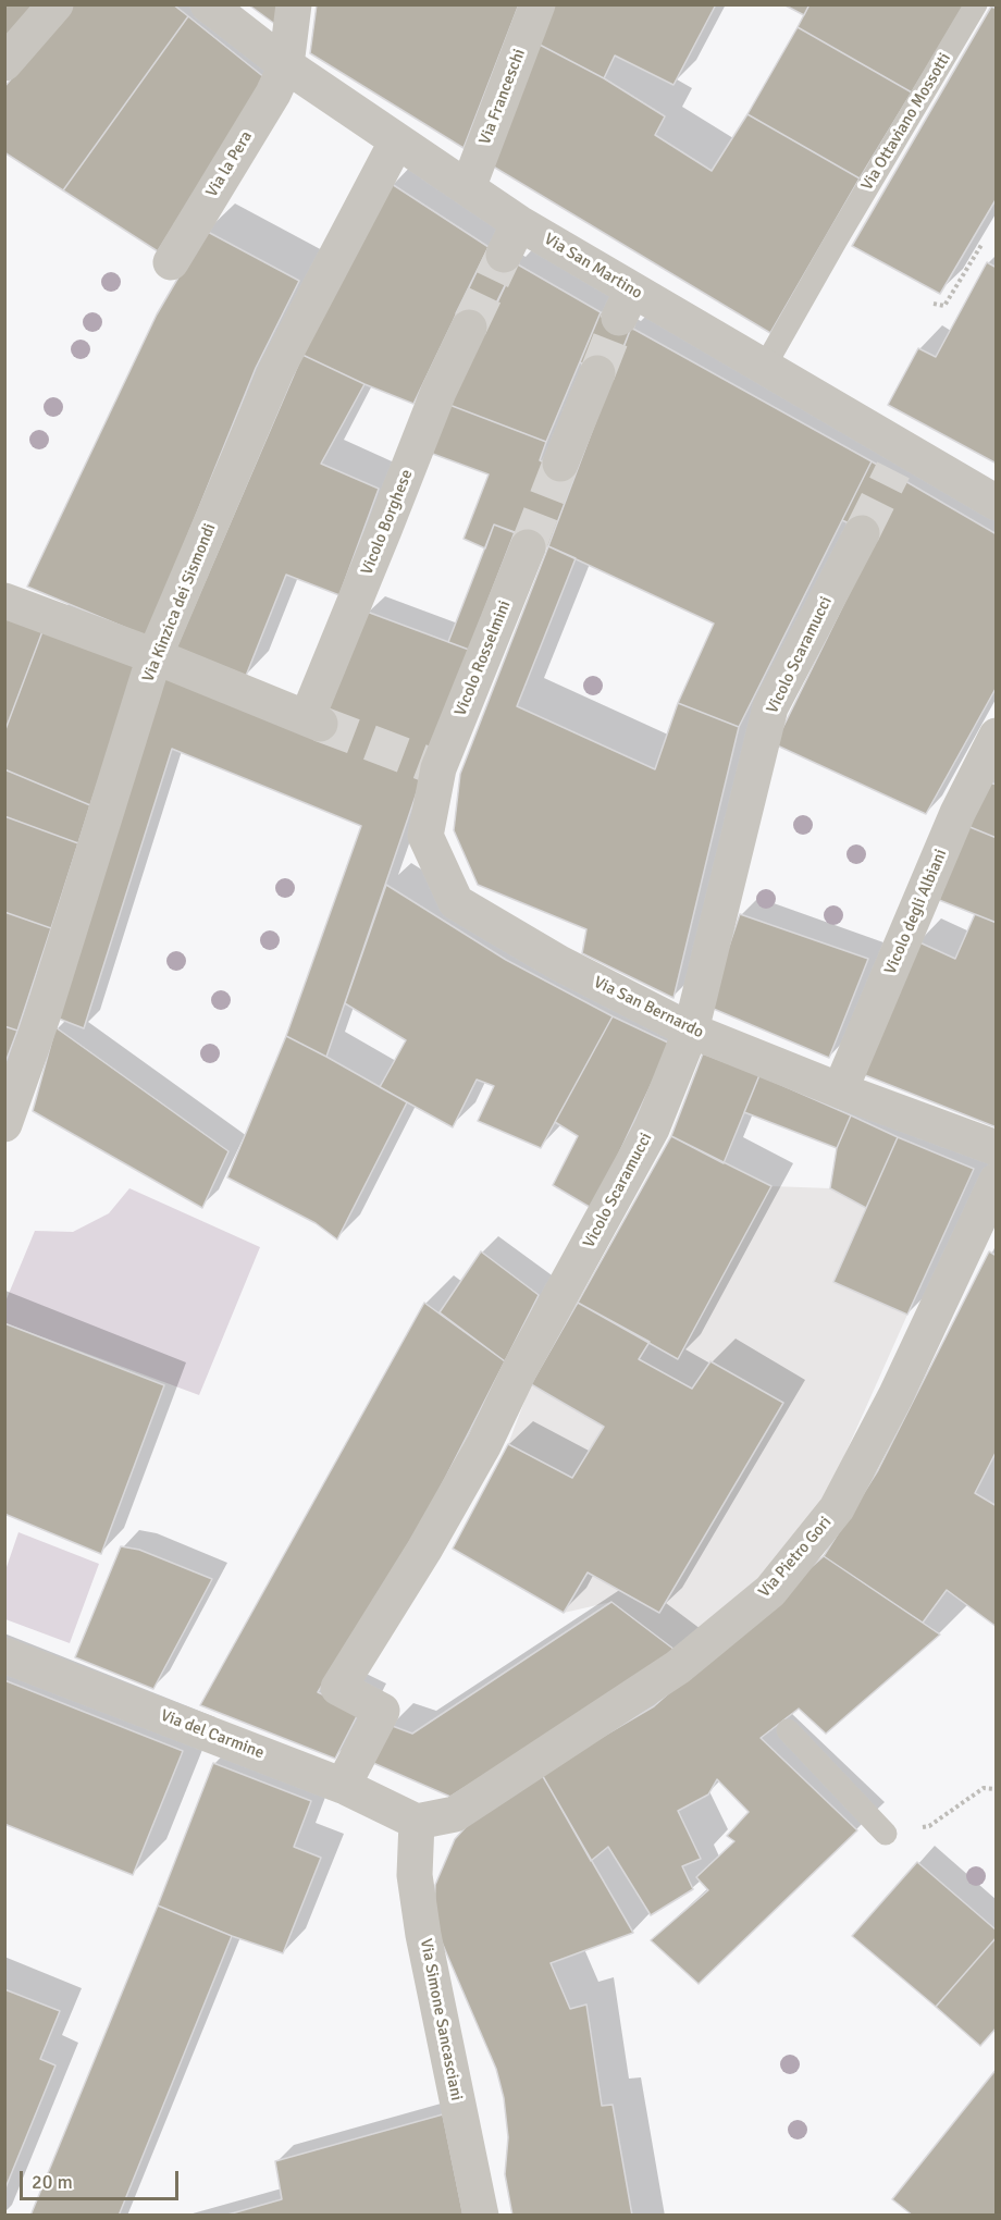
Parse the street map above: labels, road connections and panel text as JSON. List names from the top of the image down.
{
  "streets": {
    "street": [
      "Via Franceschi",
      "Via la Pera",
      "Via San Martino",
      "Vicolo Borghese",
      "Via Kinzica dei Sismondi",
      "Vicolo Scaramucci",
      "Vicolo Rosselmini",
      "Vicolo degli Albiani",
      "Via San Bernardo",
      "Via Pietro Gori",
      "Via del Carmine",
      "Via Simone Sancasciani"
    ],
    "lane": ["Via Ottaviano Mossotti"]
  },
  "crossings": [
    ["Via Franceschi", "Via San Martino"],
    ["Via Ottaviano Mossotti", "Via San Martino"],
    ["Via la Pera", "Via San Martino"],
    ["Via San Martino", "Via Kinzica dei Sismondi"],
    ["Vicolo Borghese", "Via Kinzica dei Sismondi"],
    ["Vicolo Scaramucci", "Via San Bernardo"],
    ["Vicolo Scaramucci", "Via del Carmine"],
    ["Vicolo Rosselmini", "Via San Bernardo"],
    ["Vicolo degli Albiani", "Via San Bernardo"],
    ["Via Pietro Gori", "Via del Carmine"],
    ["Via Pietro Gori", "Via Simone Sancasciani"],
    ["Via del Carmine", "Via Simone Sancasciani"]
  ],
  "scale_bar": "20 m"
}
